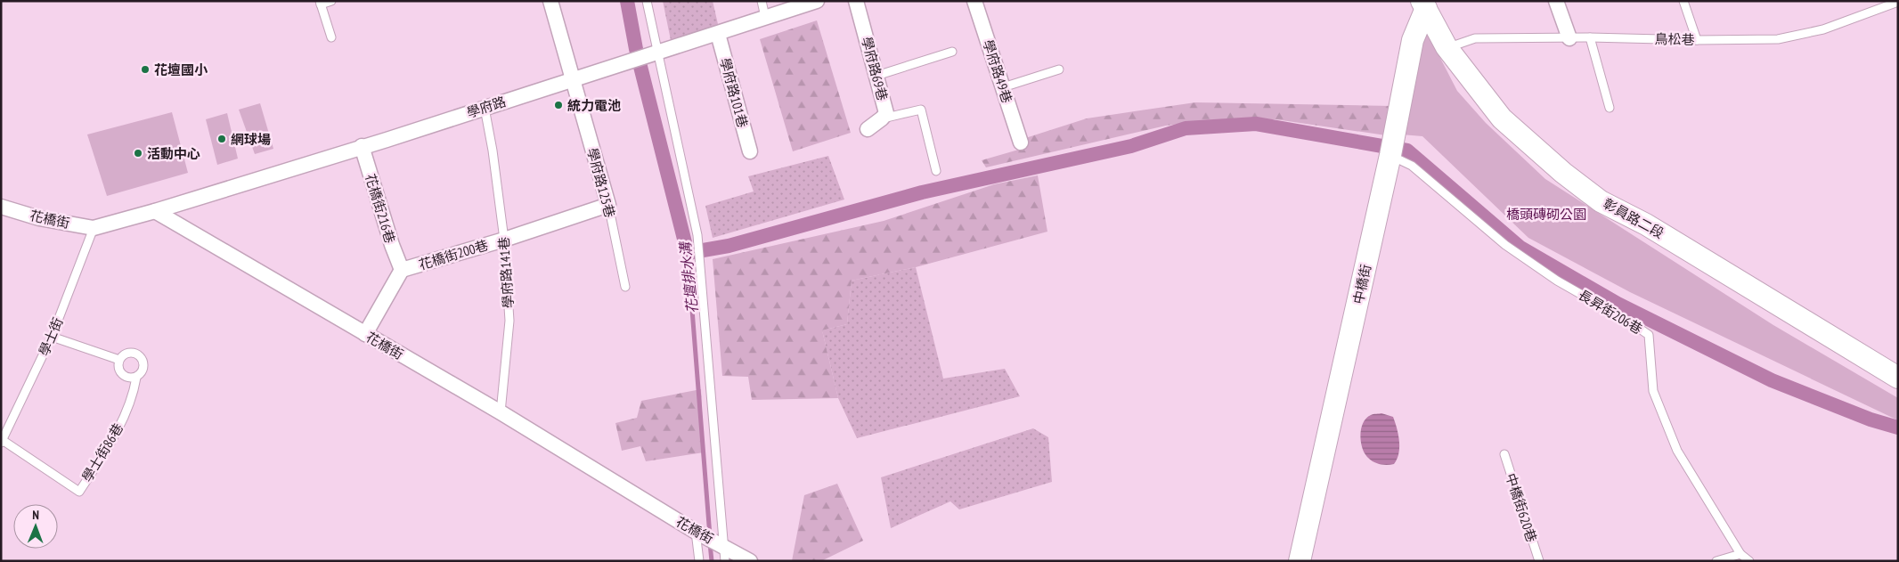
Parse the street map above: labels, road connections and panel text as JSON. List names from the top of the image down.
{
  "streets": {
    "main road": ["彰員路二段", "中橋街"],
    "street": [
      "學府路69巷",
      "學府路49巷",
      "學府路101巷",
      "學府路",
      "學府路125巷",
      "花橋街216巷",
      "花橋街",
      "花橋街200巷"
    ],
    "lane": [
      "鳥松巷",
      "學府路141巷",
      "長昇街206巷",
      "學士街",
      "學士街86巷",
      "中橋街620巷"
    ]
  },
  "crossings": [
    ["鳥松巷", "彰員路二段"],
    ["學府路101巷", "學府路"],
    ["學府路", "學府路125巷"],
    ["學府路", "花橋街216巷"],
    ["學府路", "花橋街"],
    ["學府路", "學府路141巷"],
    ["學府路125巷", "花橋街200巷"],
    ["花橋街216巷", "花橋街200巷"],
    ["彰員路二段", "中橋街"],
    ["花橋街", "學府路141巷"],
    ["花橋街", "學士街"],
    ["花橋街200巷", "學府路141巷"],
    ["中橋街", "長昇街206巷"],
    ["學士街", "學士街86巷"]
  ],
  "water": ["花壇排水溝"],
  "parks": ["橋頭磚砌公園"],
  "places": [
    "花壇國小",
    "統力電池",
    "網球場",
    "活動中心"
  ],
  "north": "top"
}
